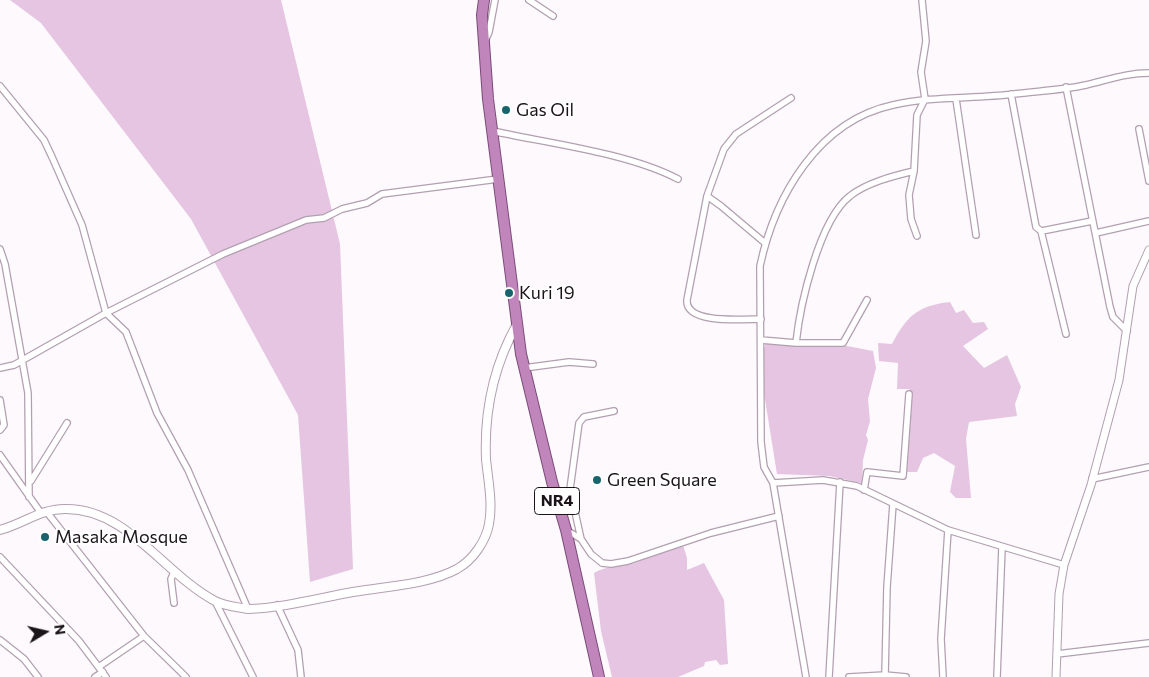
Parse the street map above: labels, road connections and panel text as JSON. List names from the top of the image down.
{
  "streets": {
    "highway": ["NR4"]
  },
  "places": [
    "Gas Oil",
    "Kuri 19",
    "Green Square",
    "Masaka Mosque"
  ],
  "north": "right"
}
